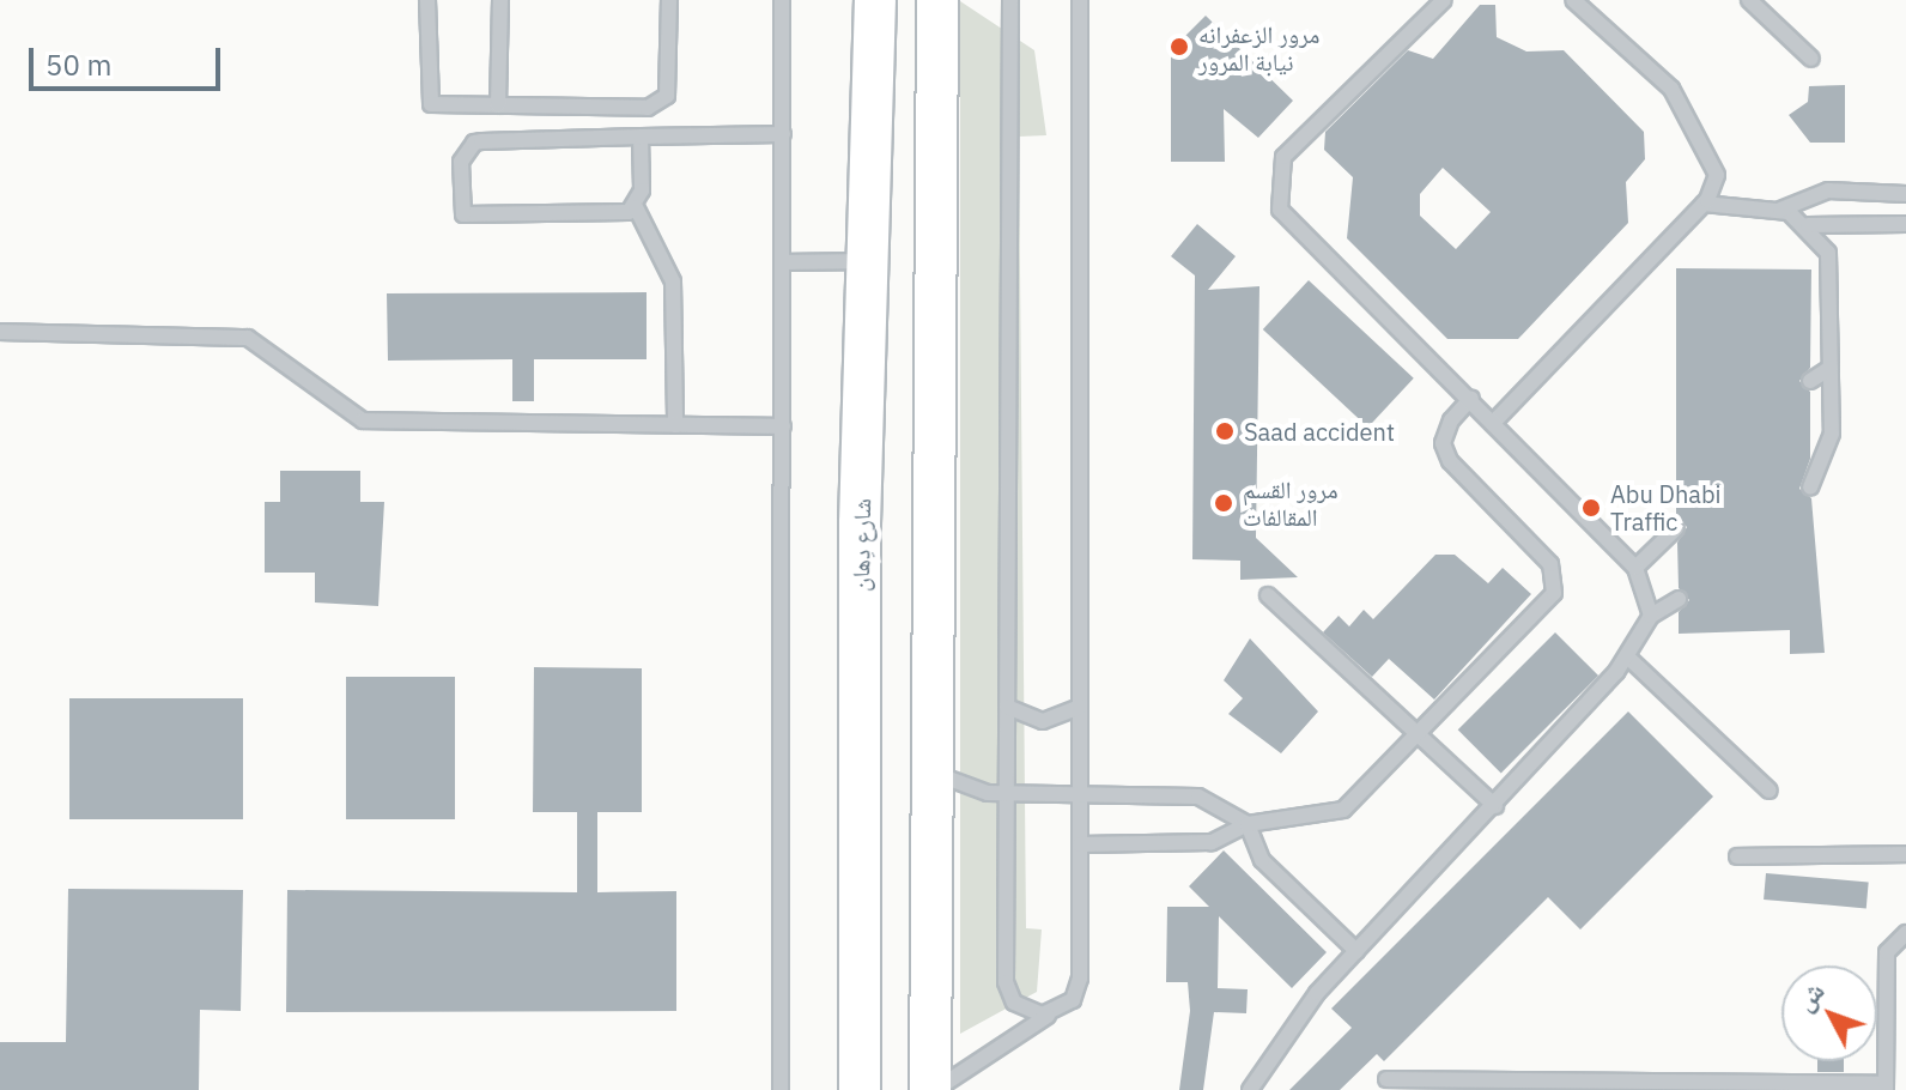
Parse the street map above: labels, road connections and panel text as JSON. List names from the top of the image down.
{
  "streets": {
    "street": ["شارع دِهان"]
  },
  "places": [
    "مرور الزعفرانه نيابة المرور",
    "Saad accident",
    "مرور القسم المقالفات",
    "Abu Dhabi Traffic"
  ],
  "scale_bar": "50 m",
  "north": "top left"
}
